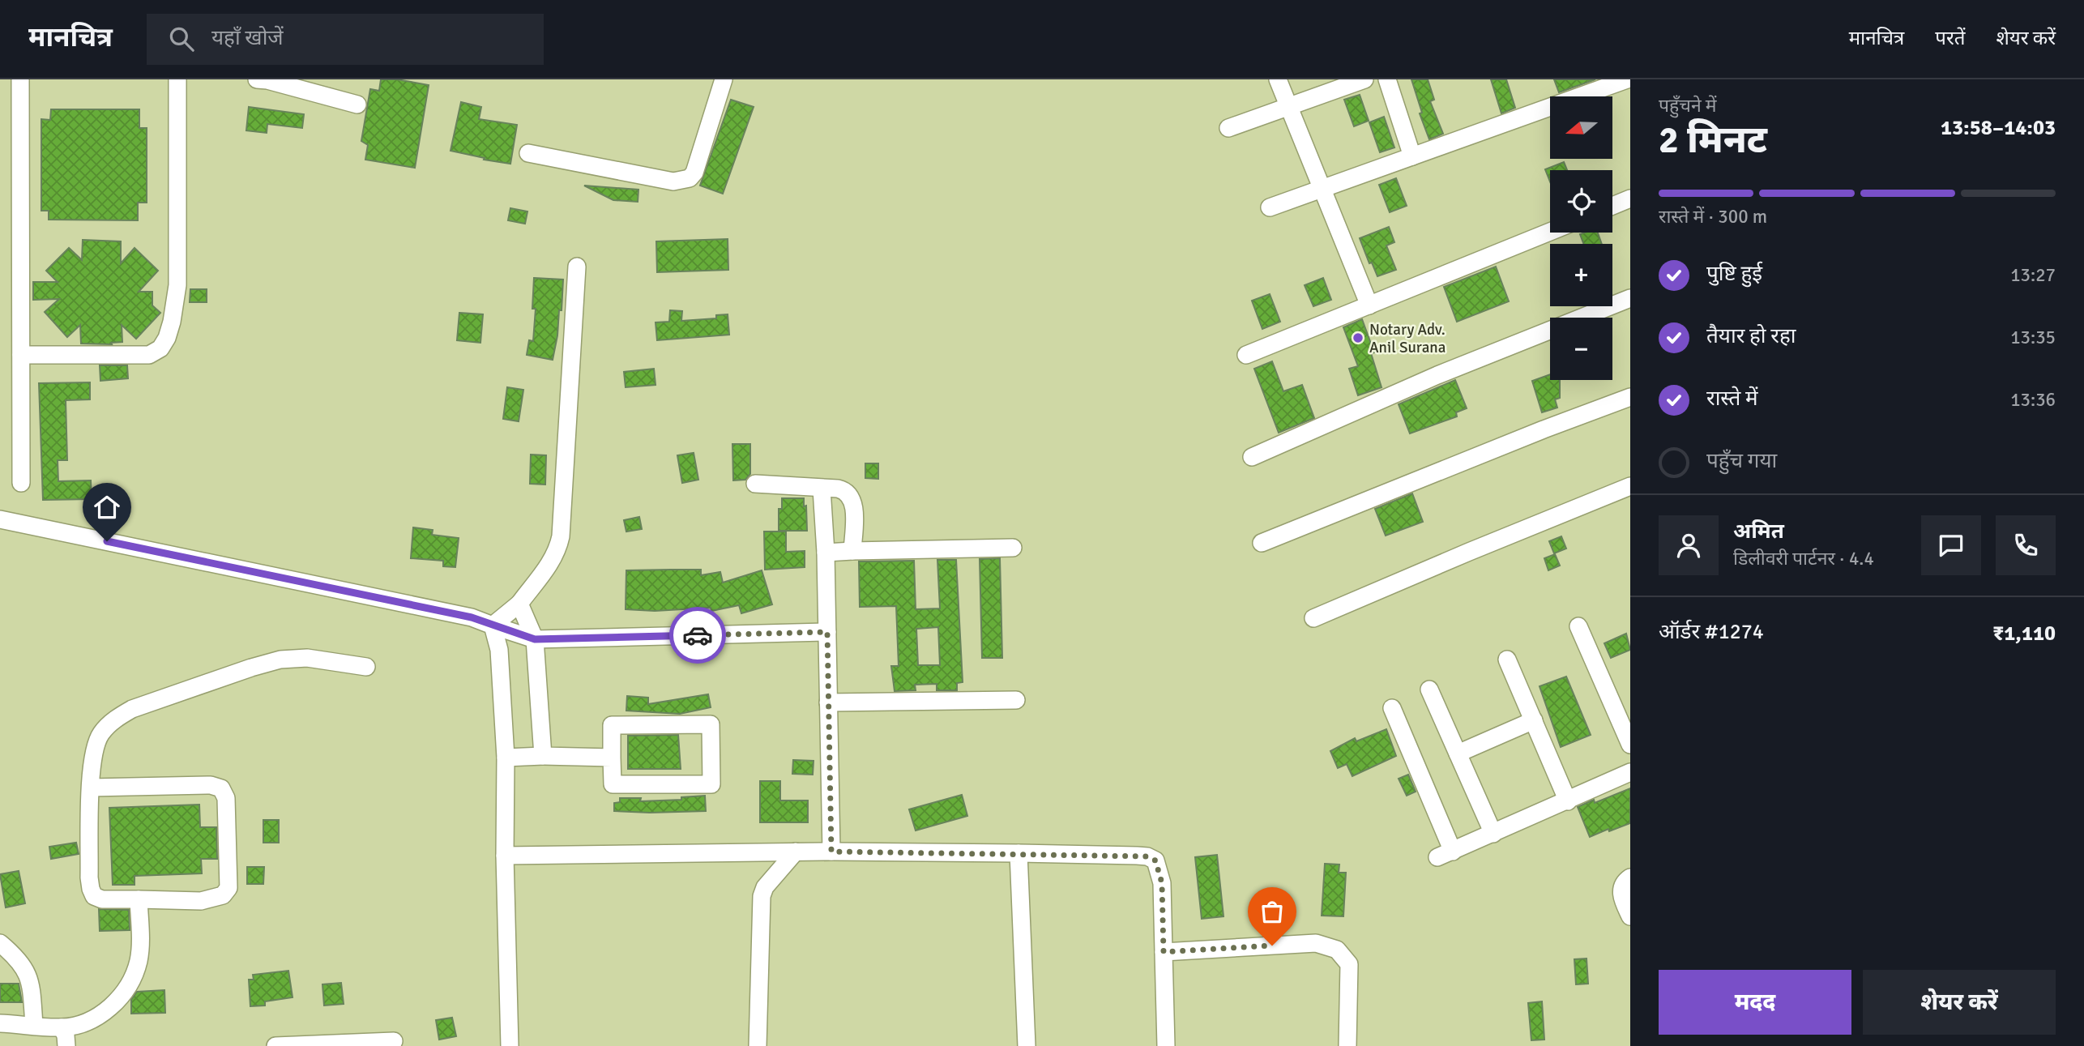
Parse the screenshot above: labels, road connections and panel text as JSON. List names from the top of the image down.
{
  "places": ["Notary Adv. Anil Surana"],
  "north": "left",
  "page": {
    "header": "मानचित्र",
    "search": "यहाँ खोजें",
    "nav": ["मानचित्र", "परतें", "शेयर करें"],
    "heading": ["2 मिनट", "पहुँचने में", "13:58–14:03"],
    "panel": [
      "अमित",
      "डिलीवरी पार्टनर · 4.4",
      "ऑर्डर #1274",
      "₹1,110"
    ],
    "map_buttons": ["+", "−"],
    "bar": "रास्ते में · 300 m",
    "list": [
      ["पुष्टि हुई", "13:27"],
      ["तैयार हो रहा", "13:35"],
      ["रास्ते में", "13:36"],
      "पहुँच गया"
    ],
    "buttons": ["मदद", "शेयर करें"]
  }
}
